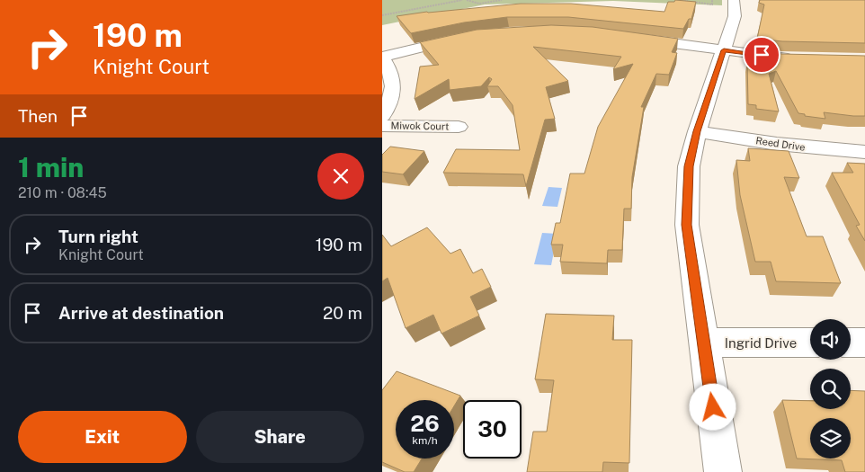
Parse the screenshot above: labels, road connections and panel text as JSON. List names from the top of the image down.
{
  "streets": {
    "street": ["Miwok Court", "Reed Drive", "Ingrid Drive"]
  },
  "page": {
    "turn": ["190 m", "Knight Court"],
    "then": "Then",
    "heading": ["1 min", "210 m · 08:45"],
    "list": [
      {
        "name": "Turn right",
        "note": "Knight Court",
        "value": "190 m"
      },
      {
        "name": "Arrive at destination",
        "value": "20 m"
      }
    ],
    "speed": "26 km/h",
    "limit": "30",
    "buttons": ["Exit", "Share"]
  }
}
